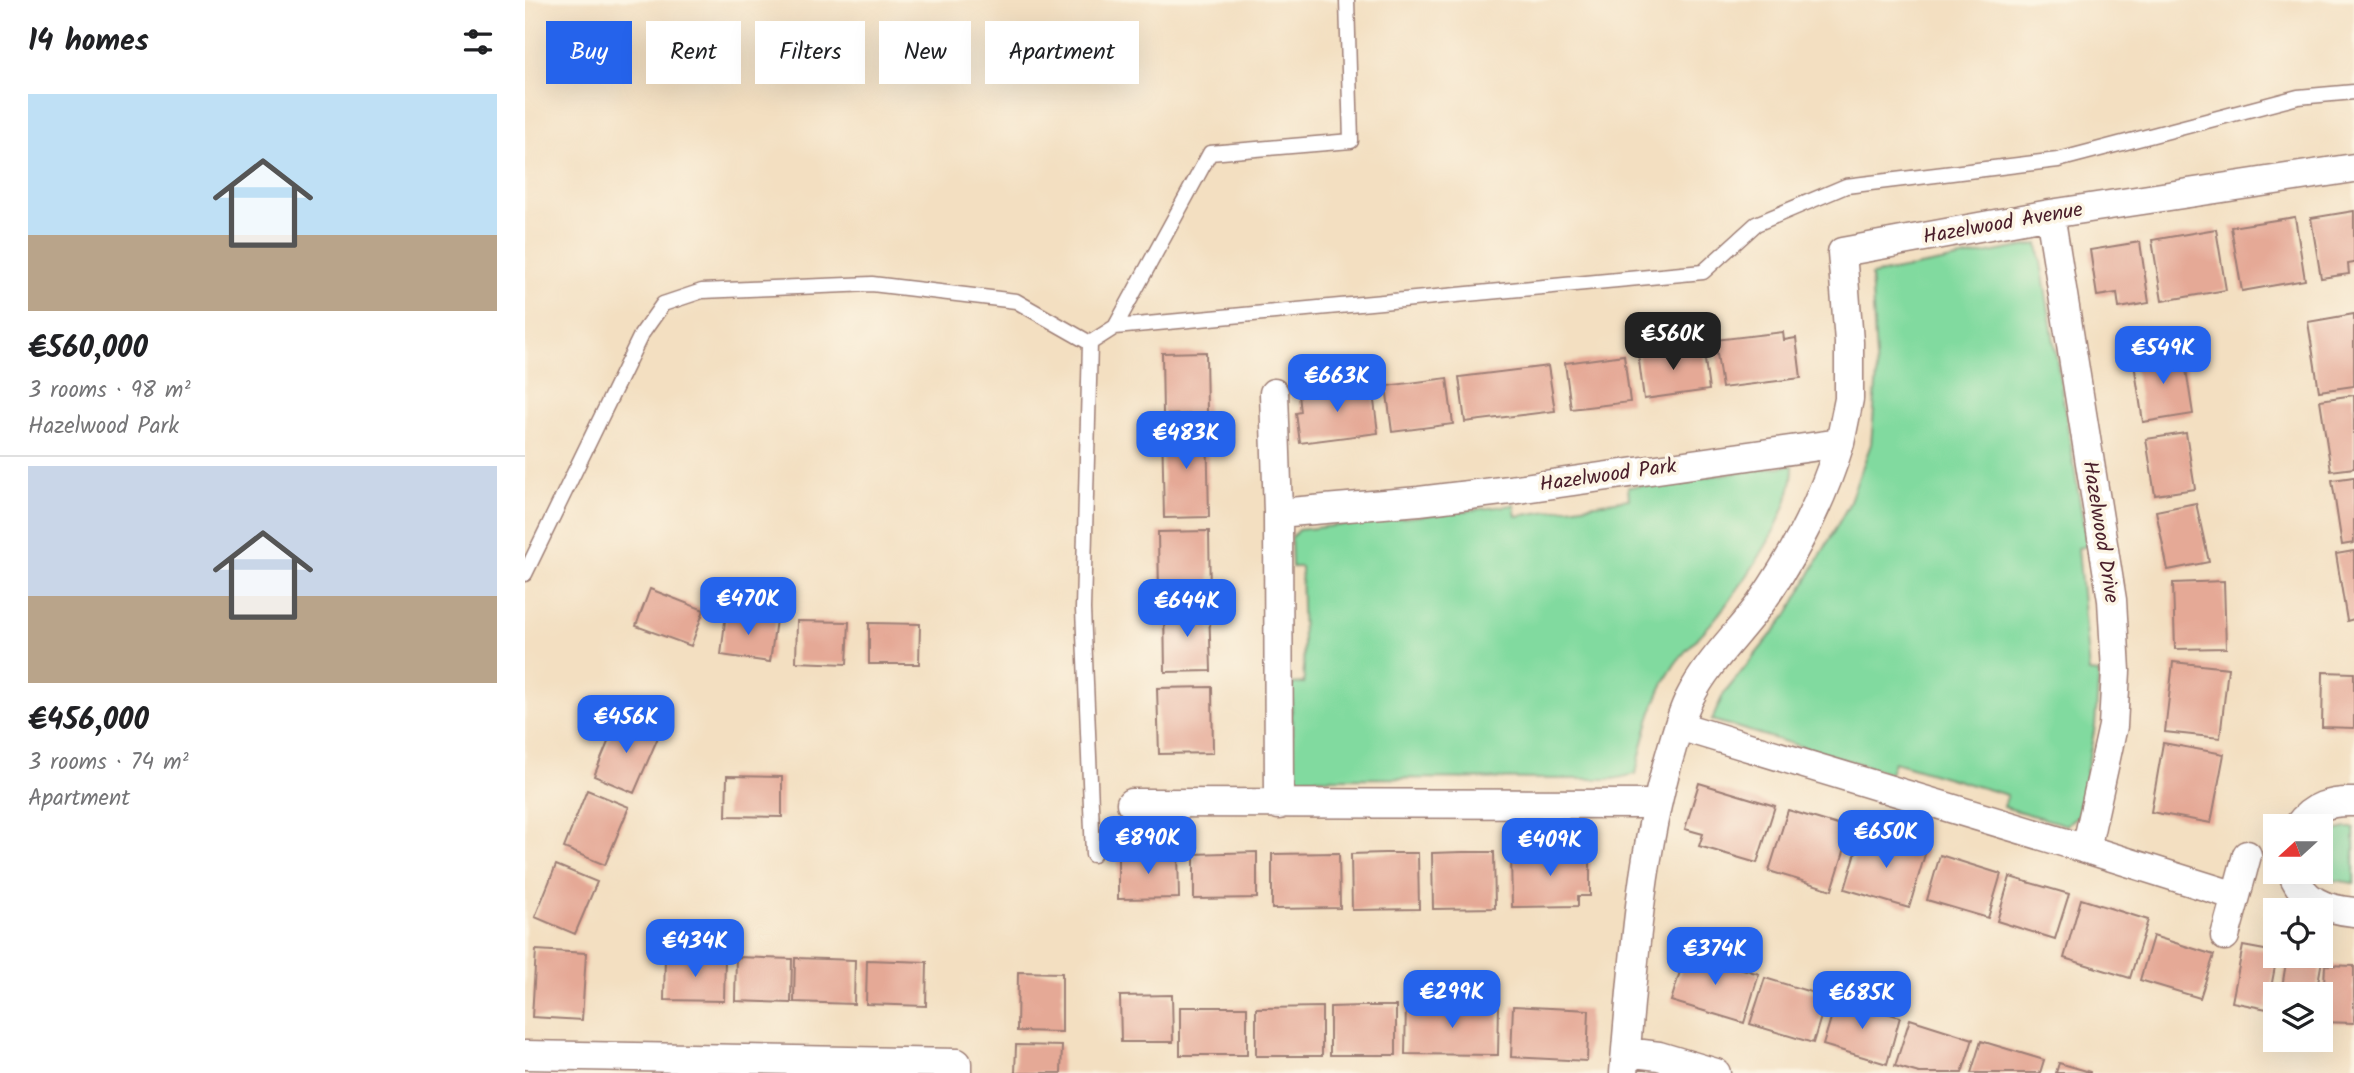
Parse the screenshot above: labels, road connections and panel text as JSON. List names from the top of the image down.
{
  "streets": {
    "street": ["Hazelwood Avenue", "Hazelwood Park", "Hazelwood Drive"]
  },
  "crossings": [
    ["Hazelwood Avenue", "Hazelwood Park"],
    ["Hazelwood Avenue", "Hazelwood Drive"]
  ],
  "north": "left",
  "page": {
    "heading": "14 homes",
    "chip": [
      "Buy",
      "Rent",
      "Filters",
      "New",
      "Apartment"
    ],
    "list": [
      {
        "name": "€560,000",
        "note": "3 rooms · 98 m² · Hazelwood Park"
      },
      {
        "name": "€456,000",
        "note": "3 rooms · 74 m² · Apartment"
      }
    ],
    "price": [
      "€560K",
      "€549K",
      "€663K",
      "€483K",
      "€470K",
      "€644K",
      "€456K",
      "€650K",
      "€890K",
      "€409K",
      "€434K",
      "€374K",
      "€299K",
      "€685K"
    ]
  }
}
